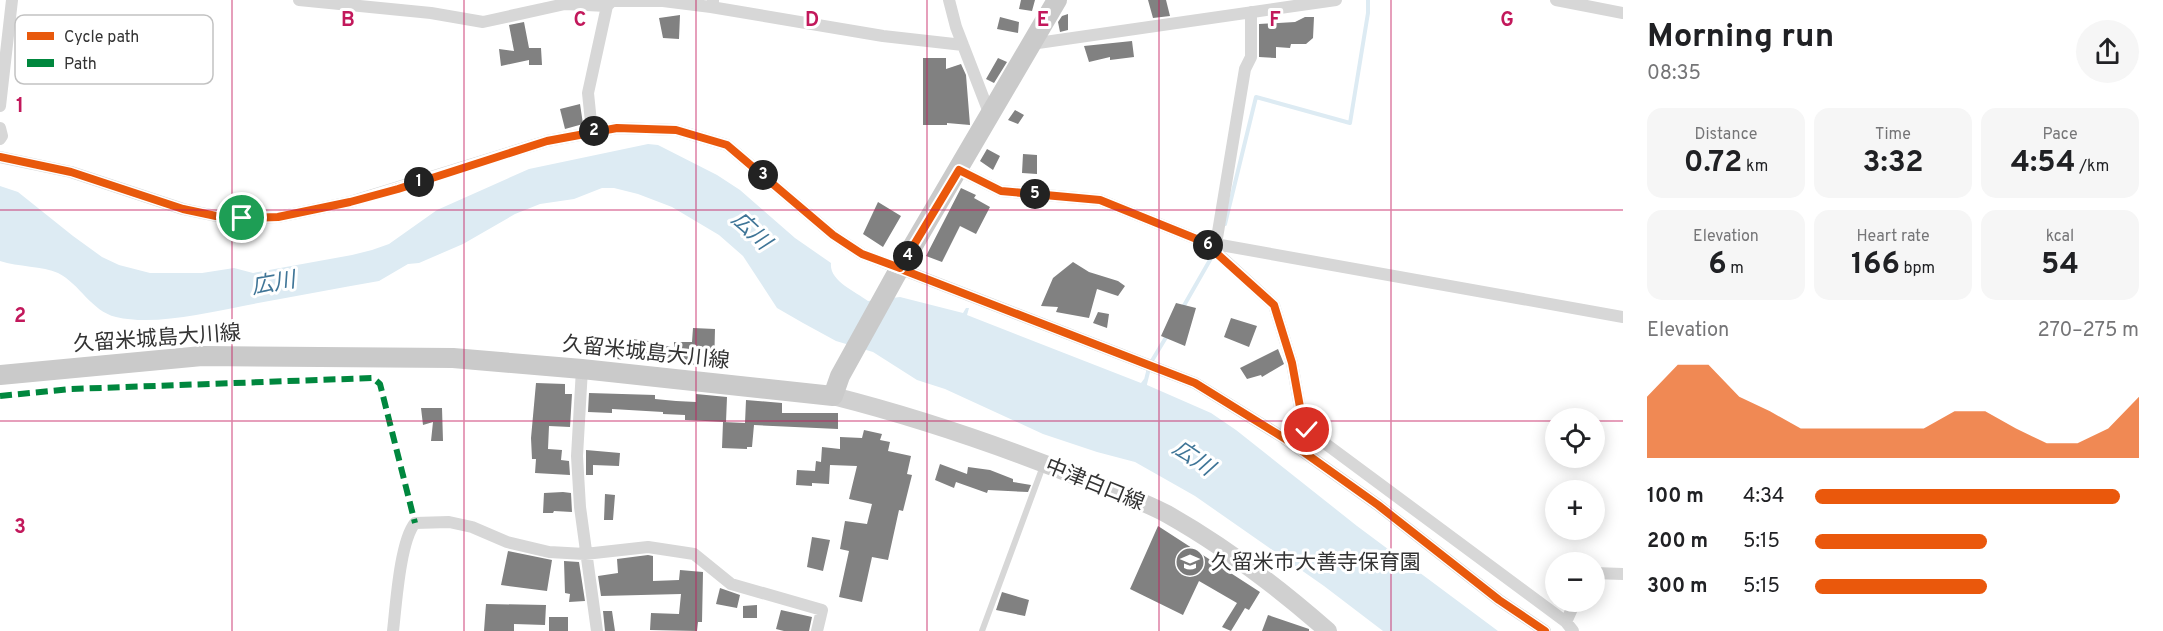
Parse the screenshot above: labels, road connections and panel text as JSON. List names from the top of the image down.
{
  "streets": {
    "main road": ["久留米城島大川線", "中津白口線"]
  },
  "crossings": [
    ["久留米城島大川線", "中津白口線"]
  ],
  "water": ["広川"],
  "places": {
    "school or university": ["久留米市大善寺保育園"]
  },
  "legend": ["Cycle path", "Path"],
  "page": {
    "heading": ["Morning run", "08:35"],
    "stats": [
      ["Distance", "0.72 km"],
      ["Time", "3:32"],
      ["Pace", "4:54 /km"],
      ["Elevation", "6 m"],
      ["Heart rate", "166 bpm"],
      ["kcal", "54"]
    ],
    "pins": [
      "2",
      "3",
      "1",
      "5",
      "6",
      "4"
    ],
    "chart": ["Elevation", "270–275 m"],
    "map_buttons": ["+", "−"],
    "list": [
      {
        "name": "100 m",
        "note": "4:34"
      },
      {
        "name": "200 m",
        "note": "5:15"
      },
      {
        "name": "300 m",
        "note": "5:15"
      }
    ]
  },
  "grid": {
    "columns": [
      "B",
      "C",
      "D",
      "E",
      "F",
      "G"
    ],
    "rows": ["1", "2", "3"]
  }
}
